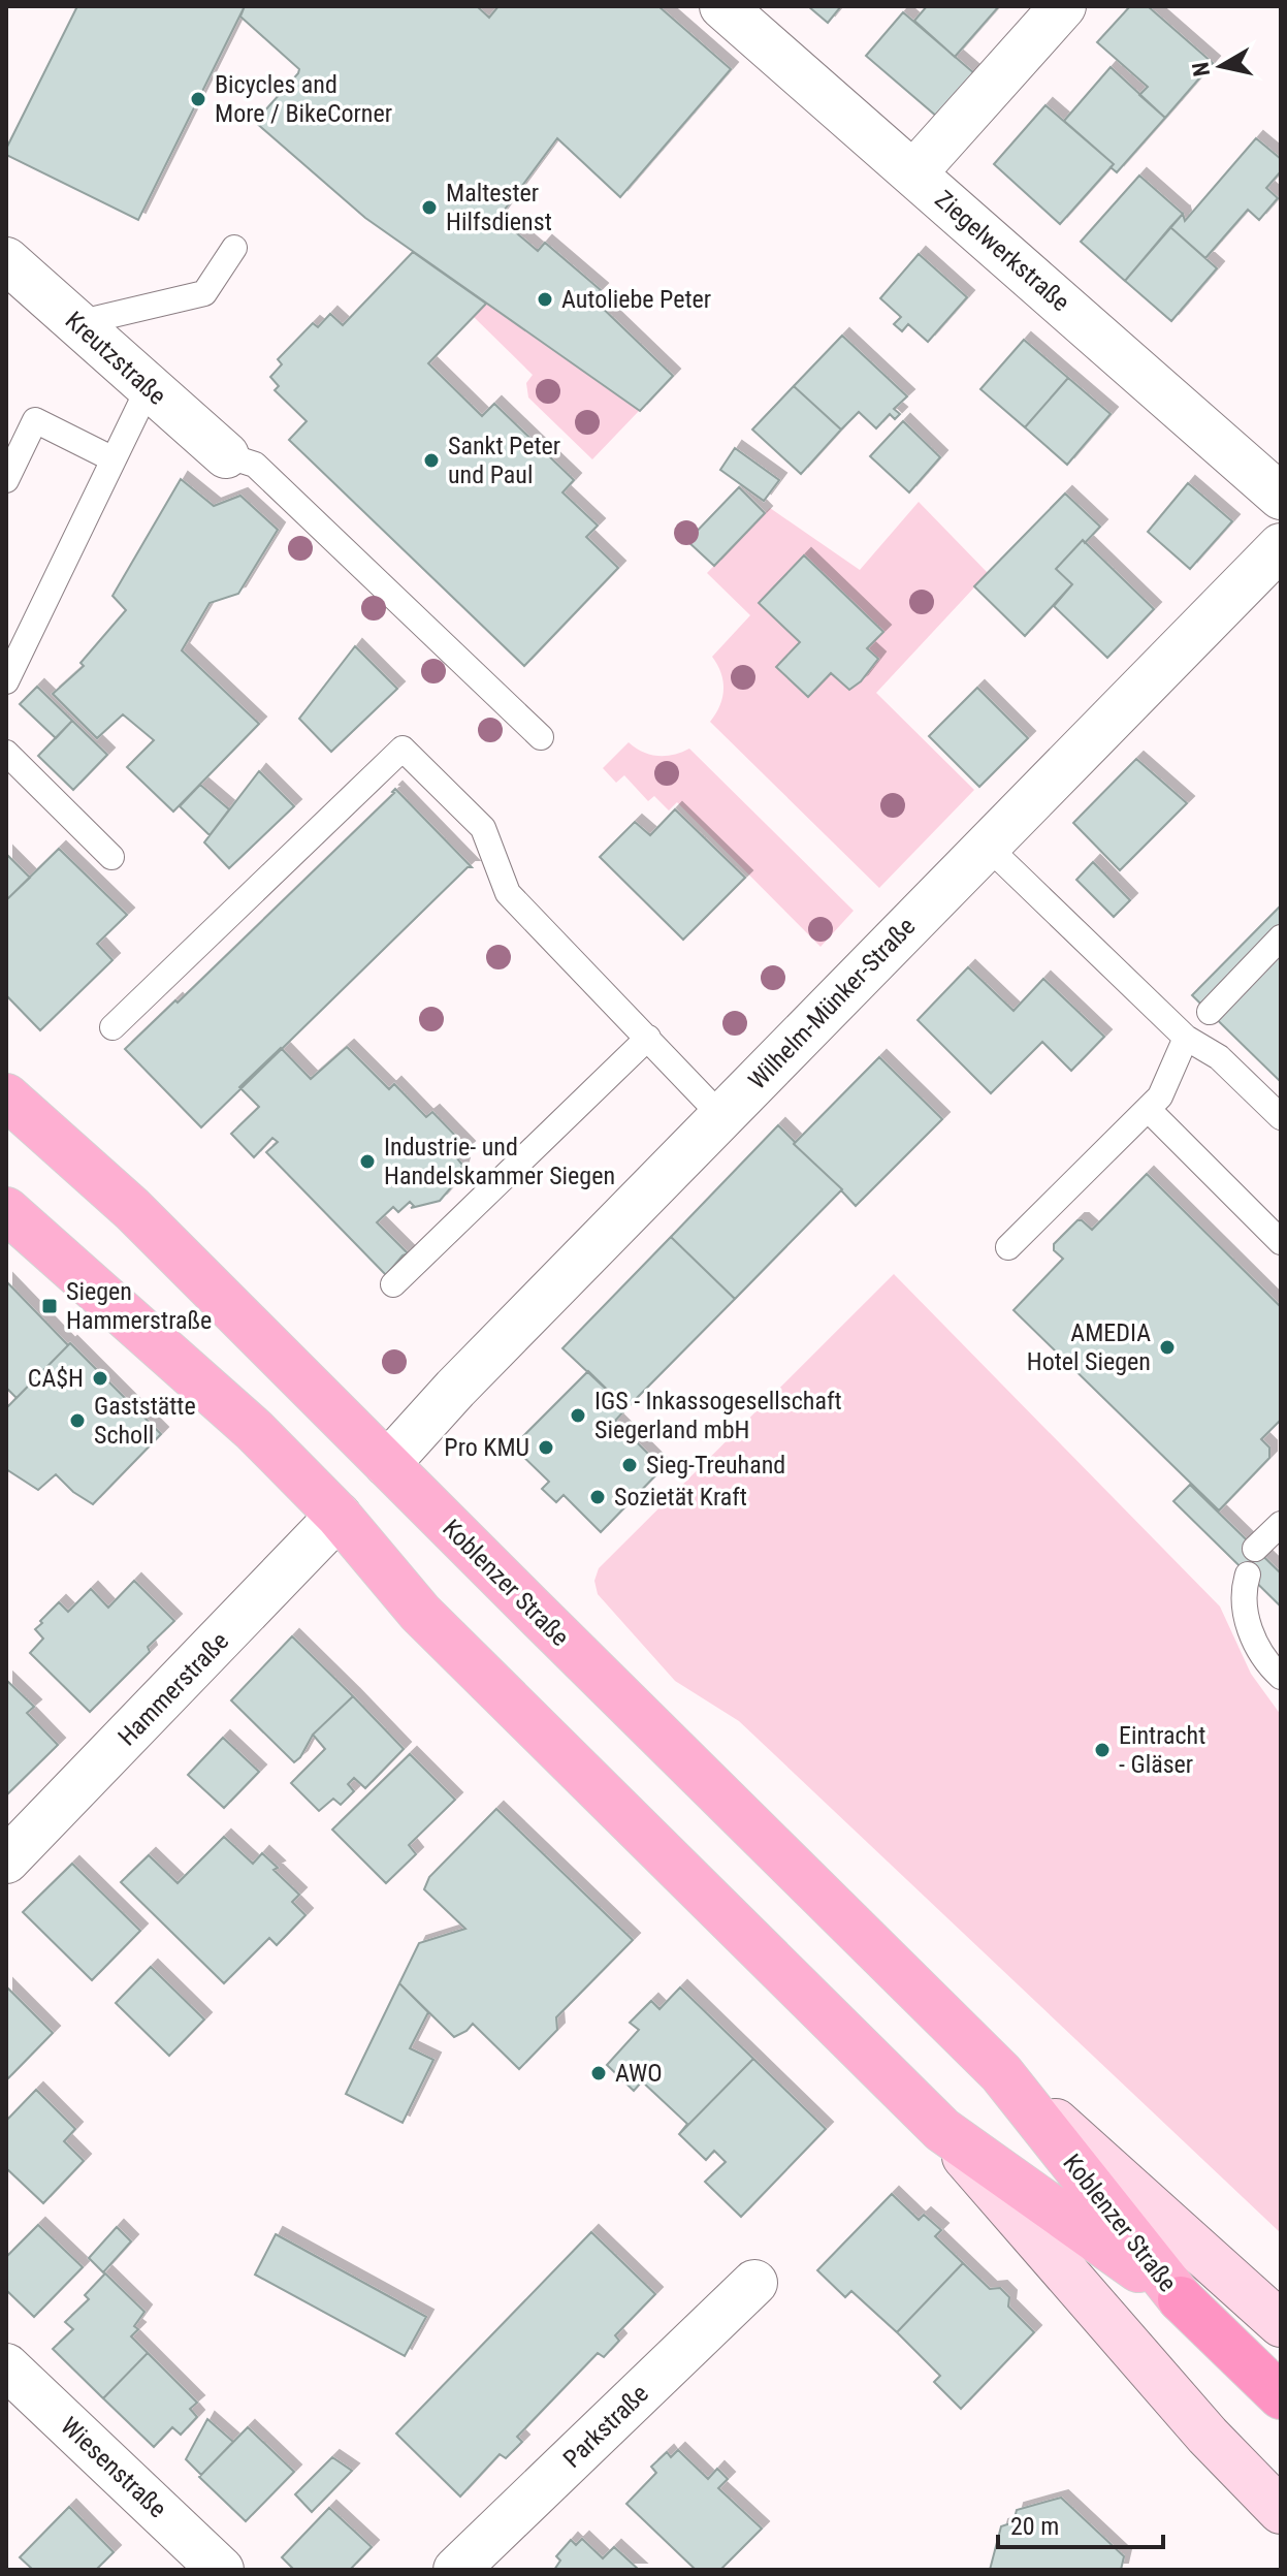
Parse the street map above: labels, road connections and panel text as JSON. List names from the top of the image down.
{
  "streets": {
    "main road": ["Koblenzer Straße"],
    "street": [
      "Ziegelwerkstraße",
      "Kreutzstraße",
      "Wilhelm-Münker-Straße",
      "Hammerstraße",
      "Parkstraße",
      "Wiesenstraße"
    ]
  },
  "crossings": [
    ["Wilhelm-Münker-Straße", "Koblenzer Straße"],
    ["Koblenzer Straße", "Hammerstraße"]
  ],
  "places": {
    "other": [
      "Bicycles and More / BikeCorner",
      "Maltester Hilfsdienst",
      "Autoliebe Peter",
      "Sankt Peter und Paul",
      "Industrie- und Handelskammer Siegen",
      "AMEDIA Hotel Siegen",
      "CA$H",
      "IGS - Inkassogesellschaft Siegerland mbH",
      "Gaststätte Scholl",
      "Pro KMU",
      "Sieg-Treuhand",
      "Sozietät Kraft",
      "Eintracht - Gläser",
      "AWO"
    ],
    "transit": ["Siegen Hammerstraße"]
  },
  "scale_bar": "20 m",
  "north": "left"
}
